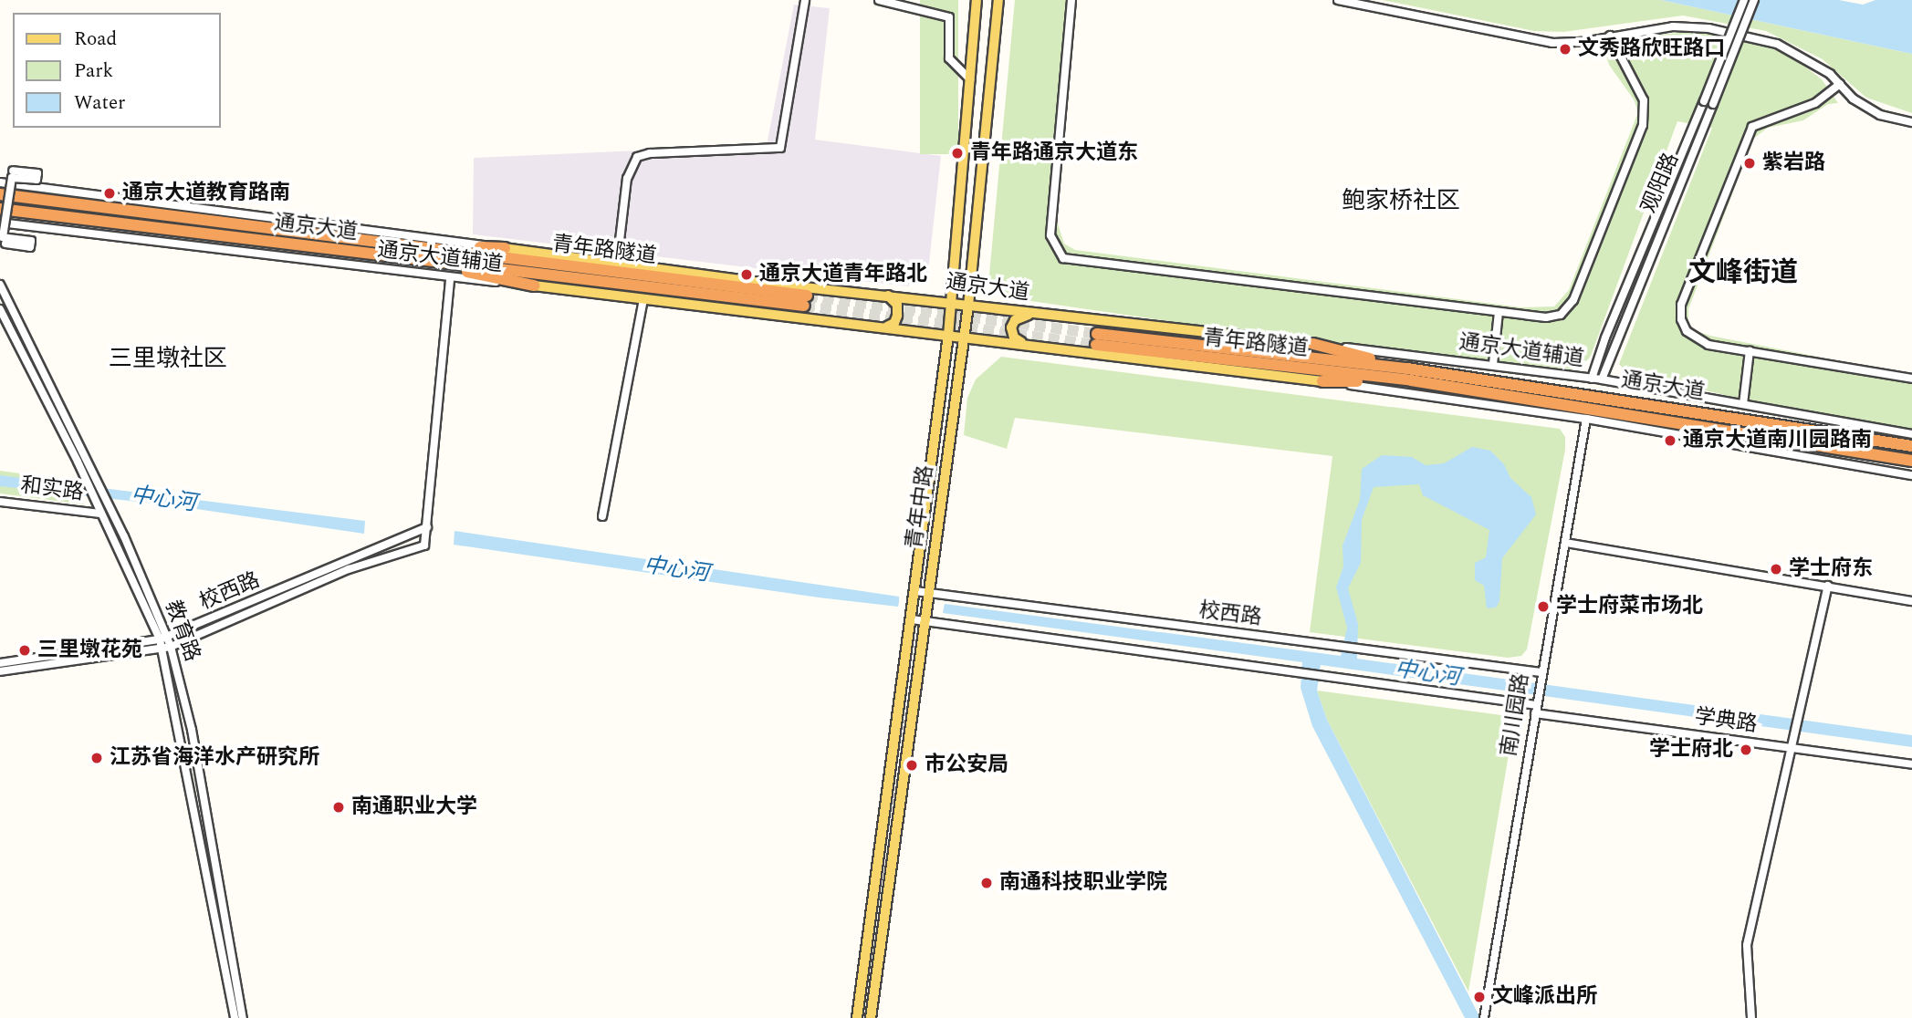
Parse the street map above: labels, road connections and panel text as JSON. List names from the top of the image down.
{
  "streets": {
    "highway": ["通京大道", "青年路隧道"],
    "main road": ["青年中路"],
    "street": [
      "观阳路",
      "通京大道辅道",
      "和实路",
      "校西路",
      "教育路",
      "南川园路",
      "学典路"
    ]
  },
  "crossings": [
    ["观阳路", "通京大道辅道"],
    ["通京大道", "青年路隧道"],
    ["通京大道", "通京大道辅道"],
    ["通京大道", "青年中路"],
    ["和实路", "教育路"],
    ["青年中路", "校西路"],
    ["校西路", "教育路"],
    ["校西路", "南川园路"],
    ["南川园路", "学典路"]
  ],
  "districts": ["鲍家桥社区", "文峰街道", "三里墩社区"],
  "water": ["中心河"],
  "places": [
    "文秀路欣旺路口",
    "青年路通京大道东",
    "紫岩路",
    "通京大道教育路南",
    "通京大道青年路北",
    "通京大道南川园路南",
    "学士府东",
    "学士府菜市场北",
    "三里墩花苑",
    "学士府北",
    "江苏省海洋水产研究所",
    "市公安局",
    "南通职业大学",
    "南通科技职业学院",
    "文峰派出所"
  ],
  "legend": ["Road", "Park", "Water"]
}
